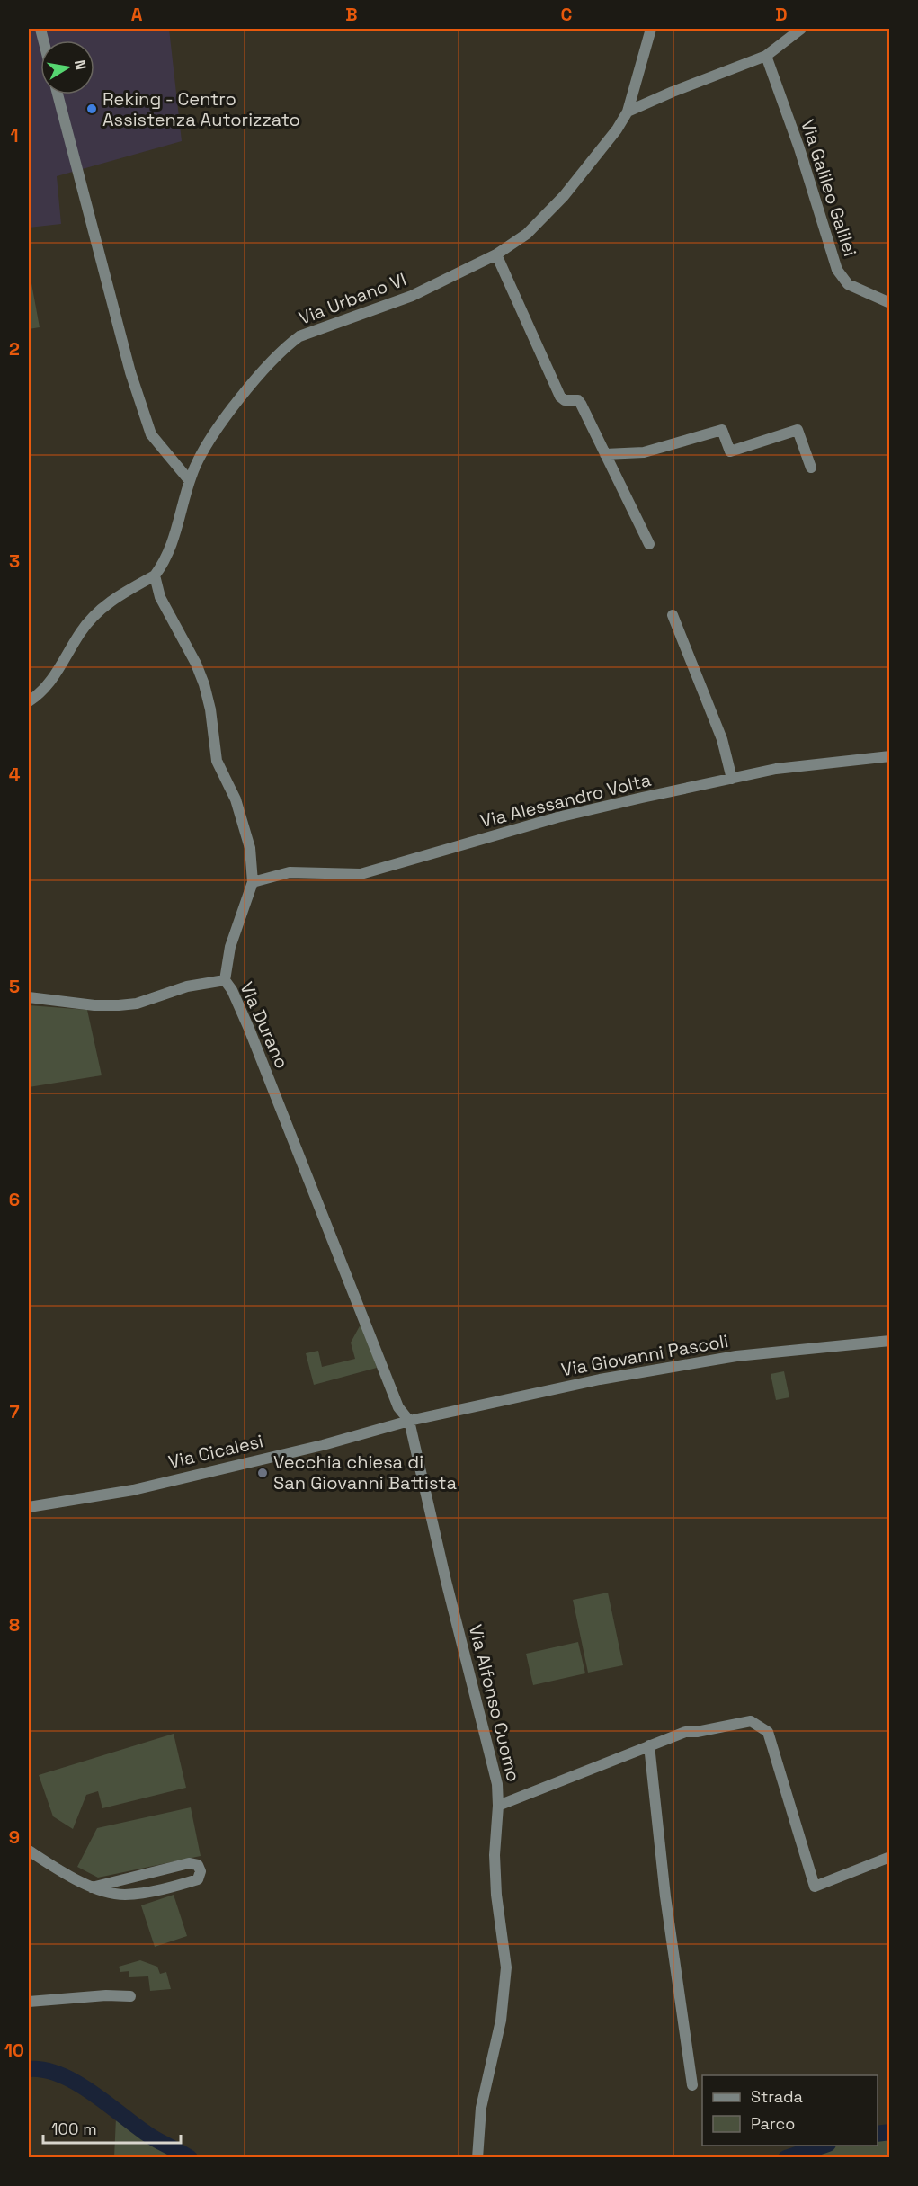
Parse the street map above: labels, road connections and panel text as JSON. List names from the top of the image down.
{
  "streets": {
    "street": [
      "Via Galileo Galilei",
      "Via Urbano VI",
      "Via Alessandro Volta",
      "Via Durano",
      "Via Giovanni Pascoli",
      "Via Cicalesi",
      "Via Alfonso Cuomo"
    ]
  },
  "crossings": [
    ["Via Urbano VI", "Via Durano"],
    ["Via Alessandro Volta", "Via Durano"],
    ["Via Durano", "Via Giovanni Pascoli"],
    ["Via Durano", "Via Cicalesi"],
    ["Via Durano", "Via Alfonso Cuomo"],
    ["Via Giovanni Pascoli", "Via Cicalesi"],
    ["Via Giovanni Pascoli", "Via Alfonso Cuomo"],
    ["Via Cicalesi", "Via Alfonso Cuomo"]
  ],
  "places": ["Reking - Centro Assistenza Autorizzato", "Vecchia chiesa di San Giovanni Battista"],
  "legend": ["Strada", "Parco"],
  "scale_bar": "100 m",
  "north": "right",
  "grid": {
    "columns": [
      "A",
      "B",
      "C",
      "D"
    ],
    "rows": [
      "1",
      "2",
      "3",
      "4",
      "5",
      "6",
      "7",
      "8",
      "9",
      "10"
    ]
  }
}
